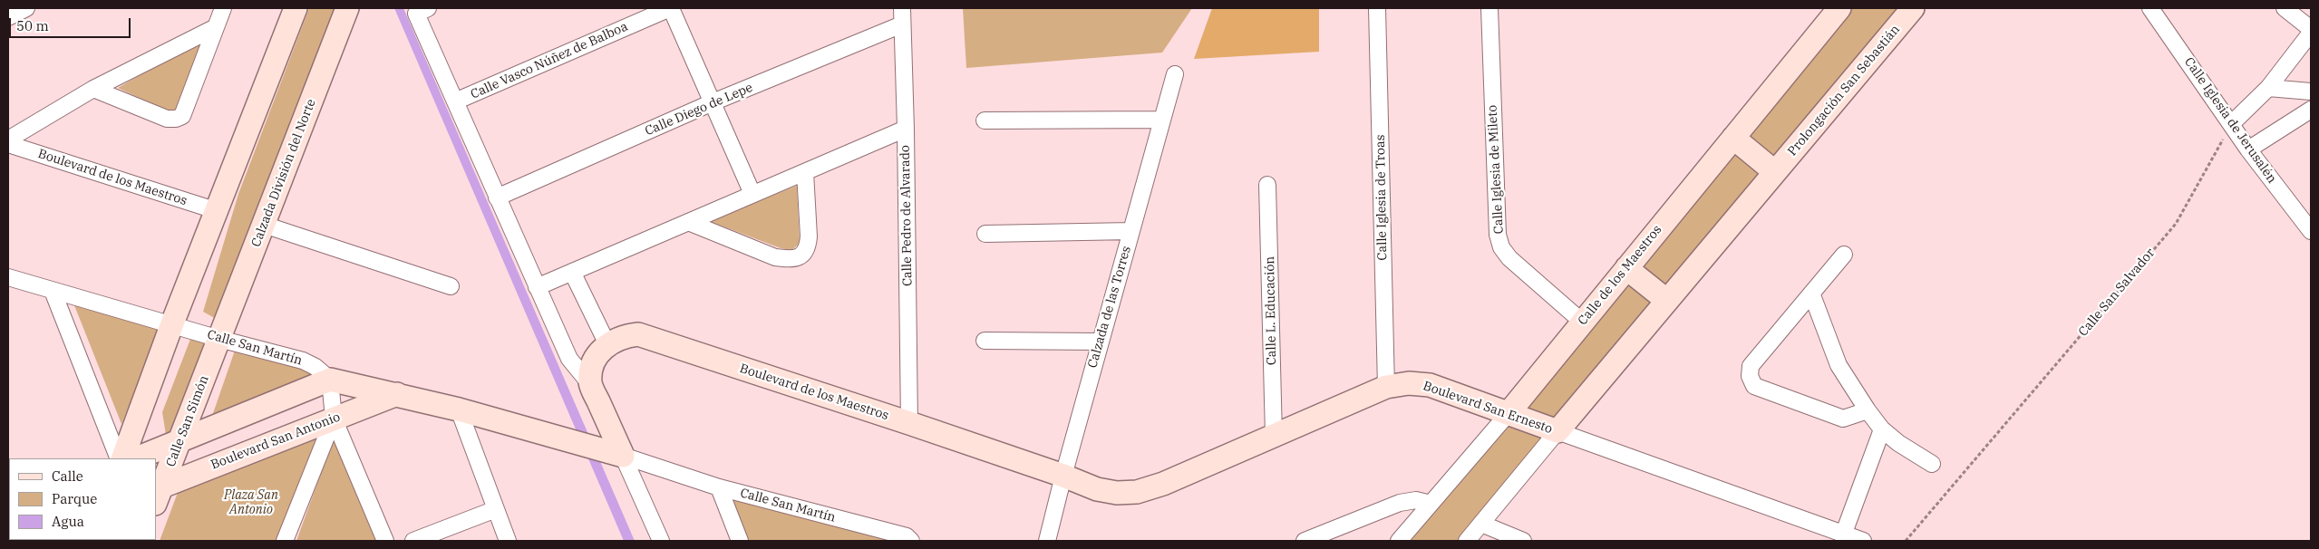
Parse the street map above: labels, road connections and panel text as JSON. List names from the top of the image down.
{
  "streets": {
    "main road": [
      "Prolongación San Sebastián",
      "Calzada División del Norte",
      "Boulevard de los Maestros",
      "Calle de los Maestros",
      "Calle San Martín",
      "Boulevard San Ernesto",
      "Calle San Simón",
      "Boulevard San Antonio"
    ],
    "street": [
      "Calle Vasco Núñez de Balboa",
      "Calle Diego de Lepe",
      "Calle Iglesia de Jerusalén",
      "Calle Iglesia de Mileto",
      "Calle Iglesia de Troas",
      "Calle Pedro de Alvarado",
      "Calzada de las Torres",
      "Calle L. Educación"
    ],
    "path": ["Calle San Salvador"]
  },
  "crossings": [
    ["Calle Diego de Lepe", "Calle Pedro de Alvarado"],
    ["Calle Iglesia de Jerusalén", "Calle San Salvador"],
    ["Calle Iglesia de Mileto", "Calle de los Maestros"],
    ["Calzada División del Norte", "Calle San Martín"],
    ["Calzada División del Norte", "Calle San Simón"],
    ["Boulevard de los Maestros", "Calle Pedro de Alvarado"],
    ["Boulevard de los Maestros", "Calzada de las Torres"],
    ["Boulevard de los Maestros", "Boulevard San Ernesto"],
    ["Calle Iglesia de Troas", "Boulevard San Ernesto"],
    ["Calle de los Maestros", "Boulevard San Ernesto"],
    ["Calzada de las Torres", "Boulevard San Ernesto"],
    ["Calle L. Educación", "Boulevard San Ernesto"],
    ["Calle San Martín", "Calle San Simón"],
    ["Calle San Martín", "Boulevard San Antonio"],
    ["Calle San Simón", "Boulevard San Antonio"]
  ],
  "parks": ["Plaza San Antonio"],
  "legend": ["Calle", "Parque", "Agua"],
  "scale_bar": "50 m"
}
